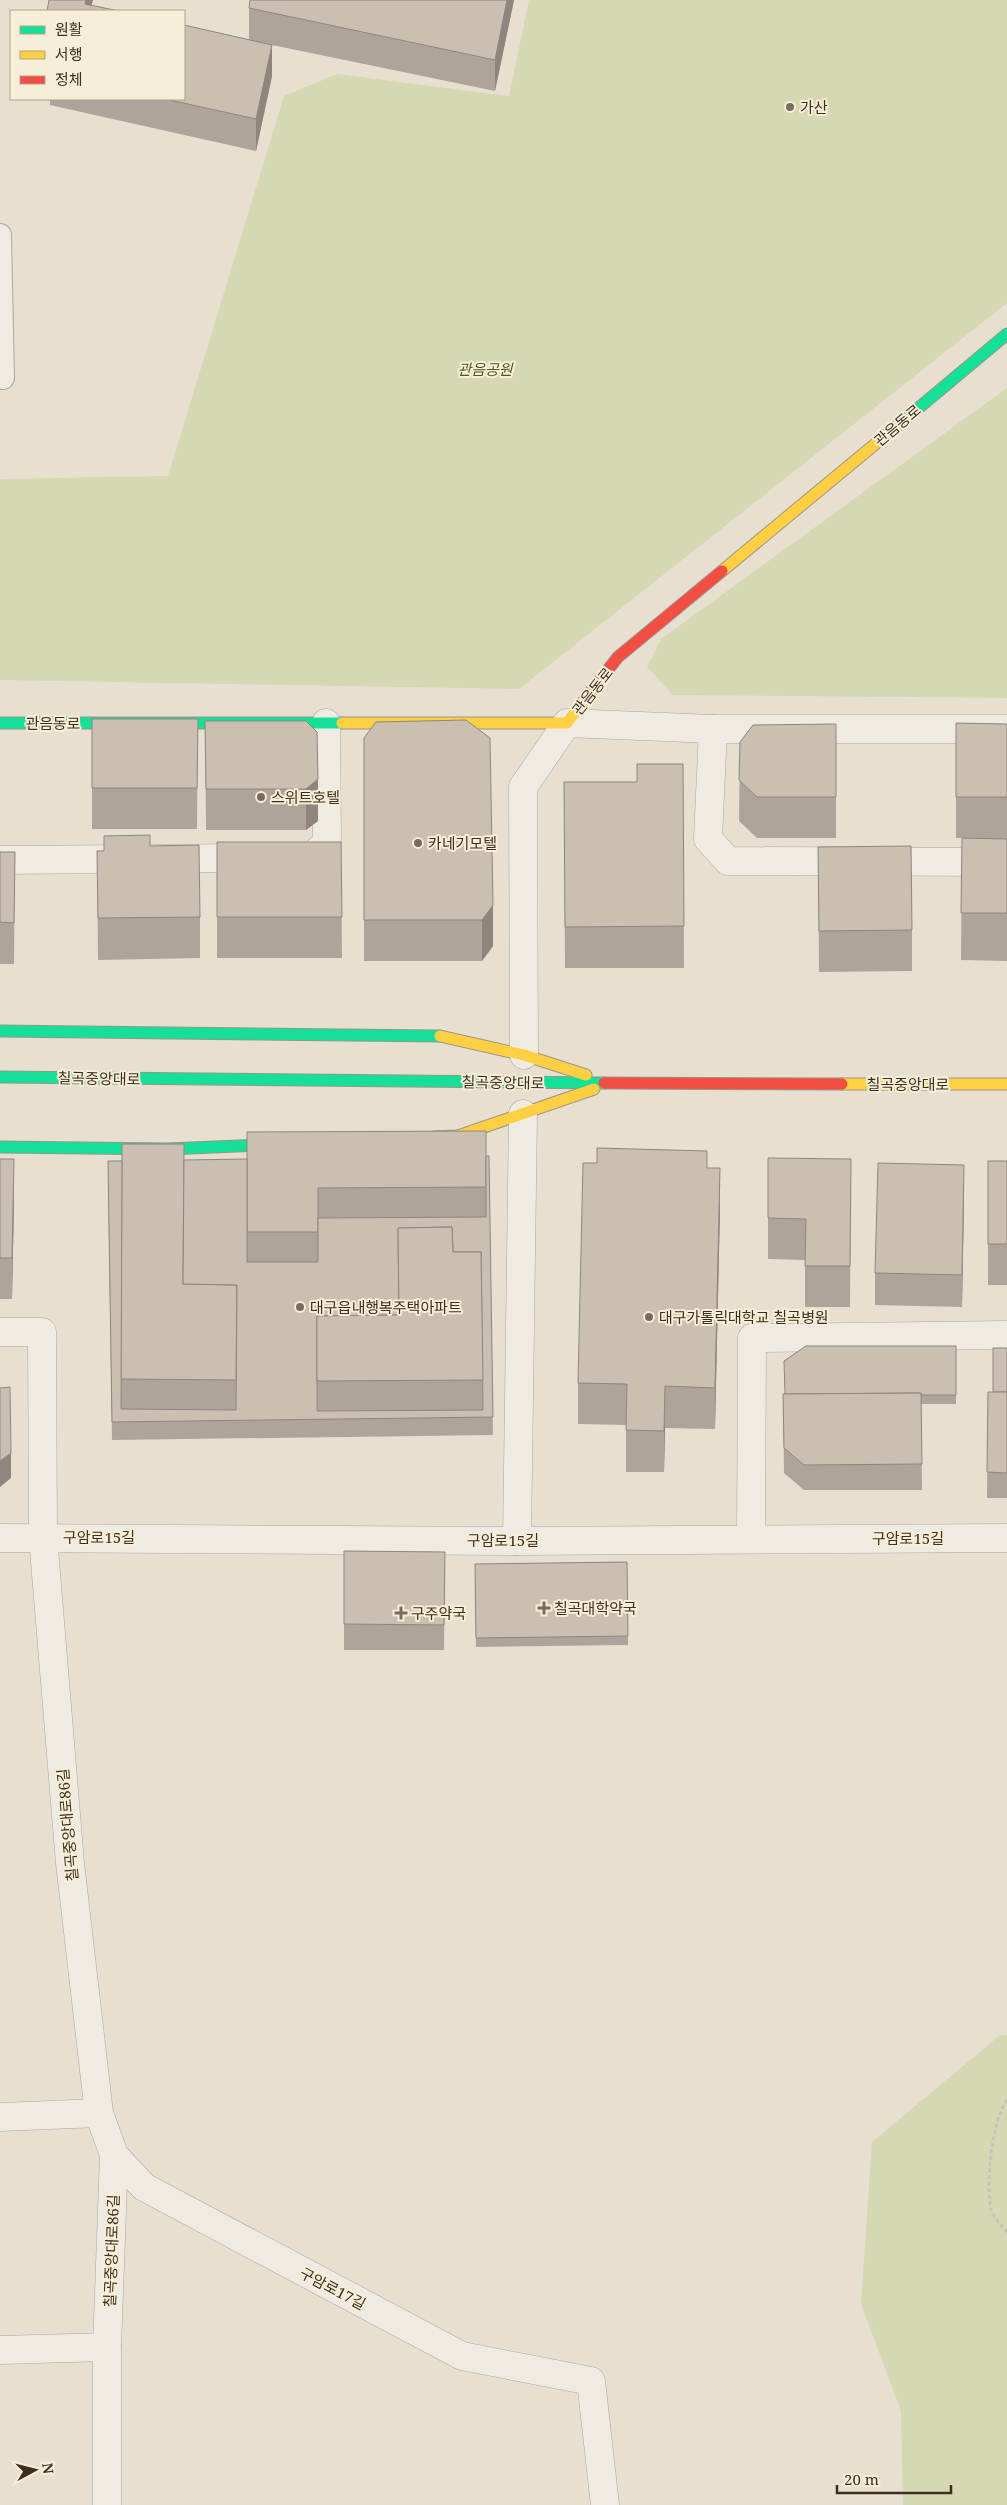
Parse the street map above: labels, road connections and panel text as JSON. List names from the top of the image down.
{
  "streets": {
    "main road": ["관음동로", "칠곡중앙대로"],
    "street": ["구암로15길", "칠곡중앙대로86길", "구암로17길"]
  },
  "crossings": [
    ["구암로15길", "칠곡중앙대로86길"],
    ["칠곡중앙대로86길", "구암로17길"]
  ],
  "parks": ["관음공원"],
  "places": {
    "other": [
      "가산",
      "스위트호텔",
      "카네기모텔",
      "대구읍내행복주택아파트",
      "대구가톨릭대학교 칠곡병원"
    ],
    "health": ["칠곡대학약국", "구주약국"]
  },
  "legend": ["원활", "서행", "정체"],
  "scale_bar": "20 m",
  "north": "right"
}
